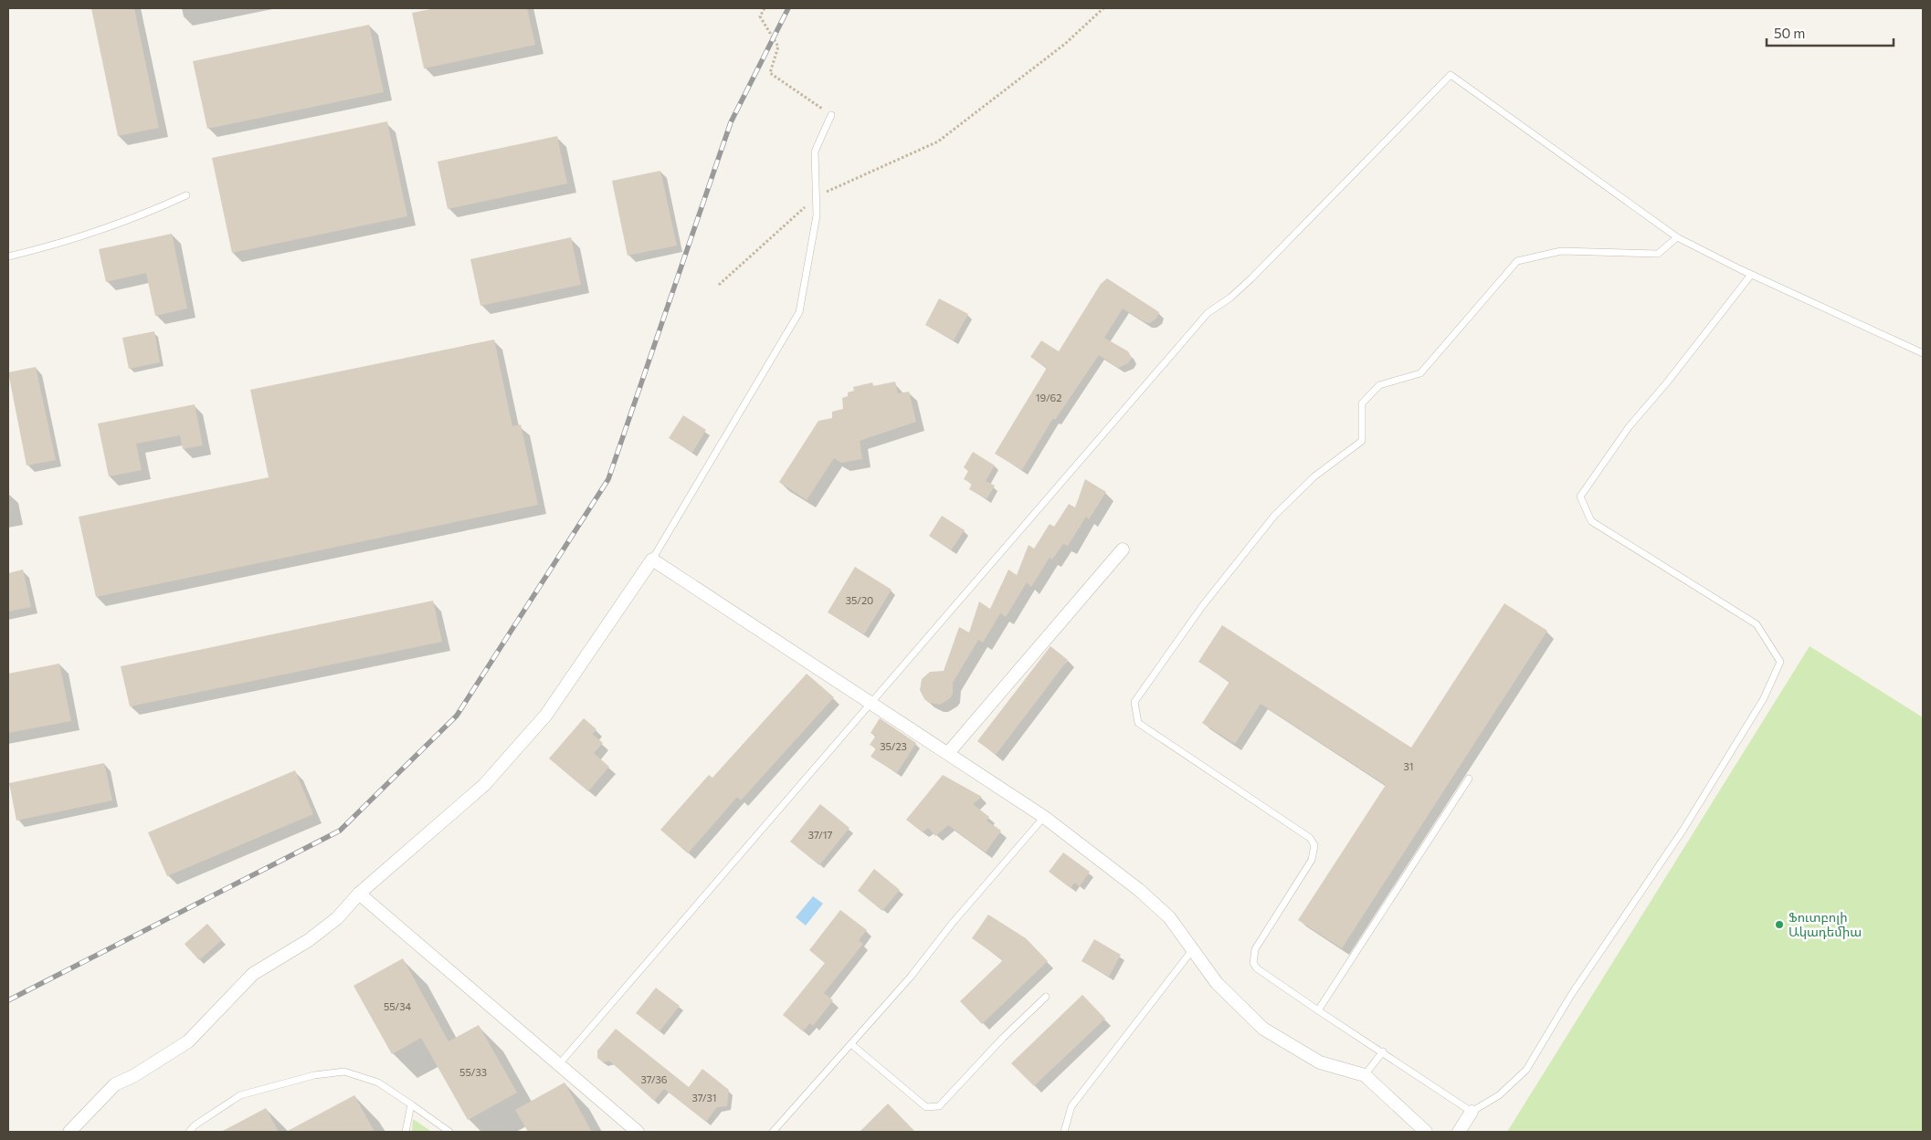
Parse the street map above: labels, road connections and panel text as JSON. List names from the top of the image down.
{
  "places": ["Ֆուտբոլի Ակադեմիա"],
  "house_numbers": [
    "19/62",
    "35/20",
    "35/23",
    "31",
    "37/17",
    "55/34",
    "55/33",
    "37/36",
    "37/31"
  ],
  "scale_bar": "50 m"
}
